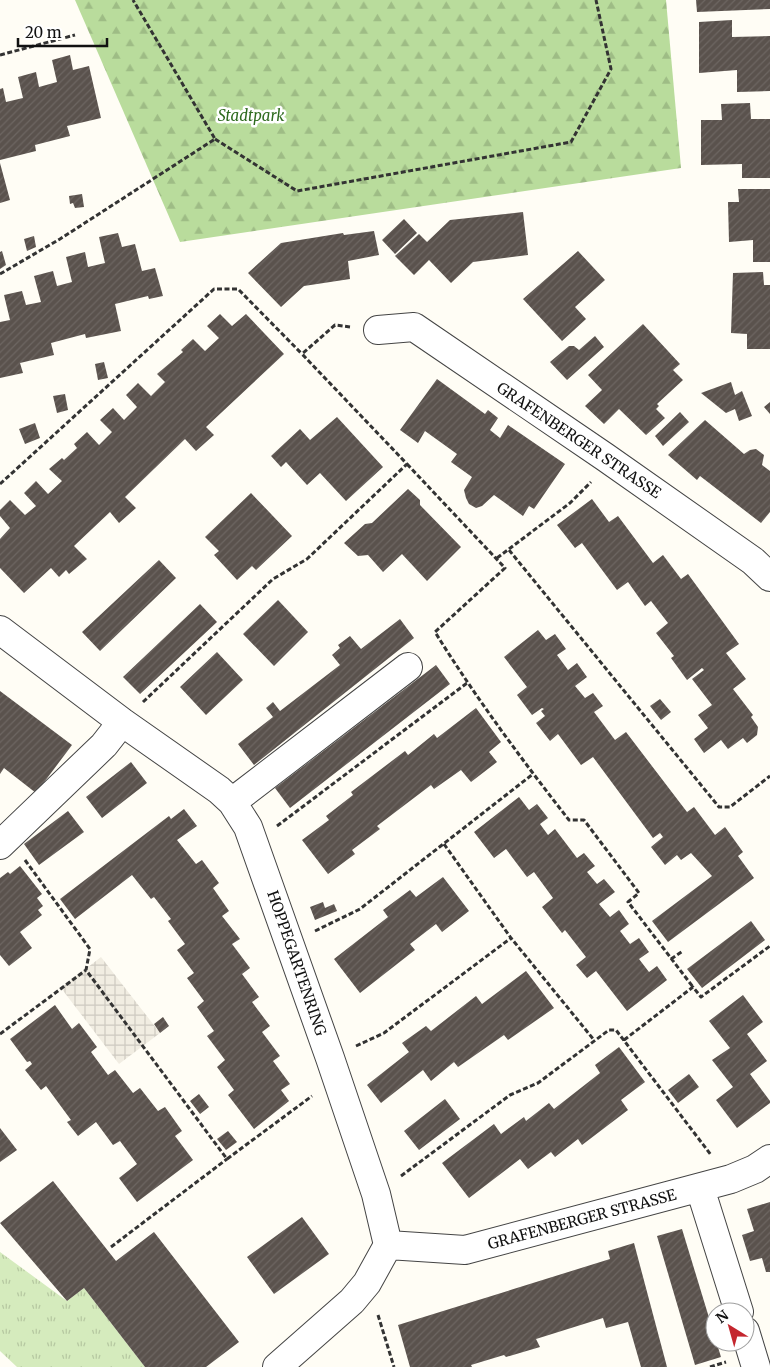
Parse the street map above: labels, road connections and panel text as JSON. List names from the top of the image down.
{
  "streets": {
    "street": ["GRAFENBERGER STRASSE", "HOPPEGARTENRING"]
  },
  "crossings": [
    ["GRAFENBERGER STRASSE", "HOPPEGARTENRING"]
  ],
  "parks": ["Stadtpark"],
  "scale_bar": "20 m",
  "north": "top left"
}
